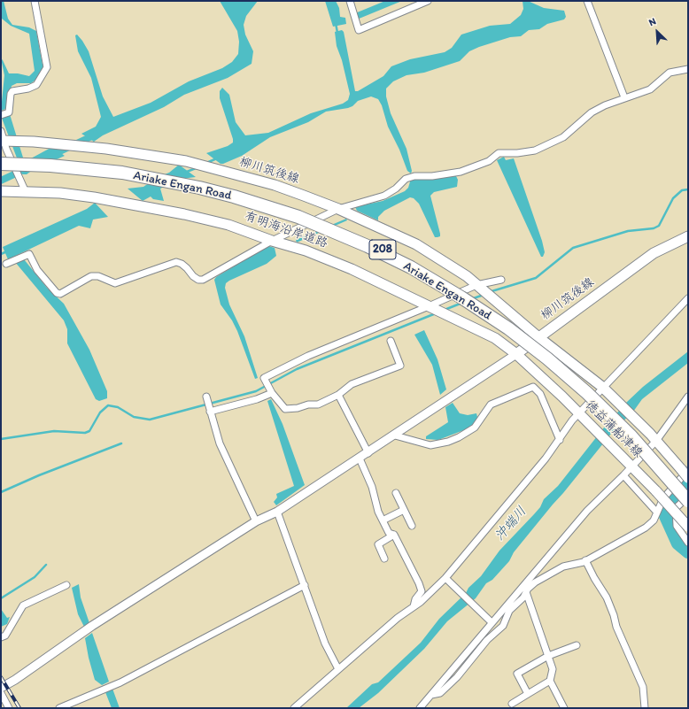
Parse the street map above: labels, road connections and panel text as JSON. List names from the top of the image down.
{
  "streets": {
    "highway": ["Ariake Engan Road", "208"],
    "main road": ["柳川筑後線", "有明海沿岸道路", "徳益蒲船津線"]
  },
  "crossings": [
    ["柳川筑後線", "有明海沿岸道路"],
    ["柳川筑後線", "徳益蒲船津線"],
    ["有明海沿岸道路", "徳益蒲船津線"]
  ],
  "water": ["沖端川"],
  "north": "top left"
}
